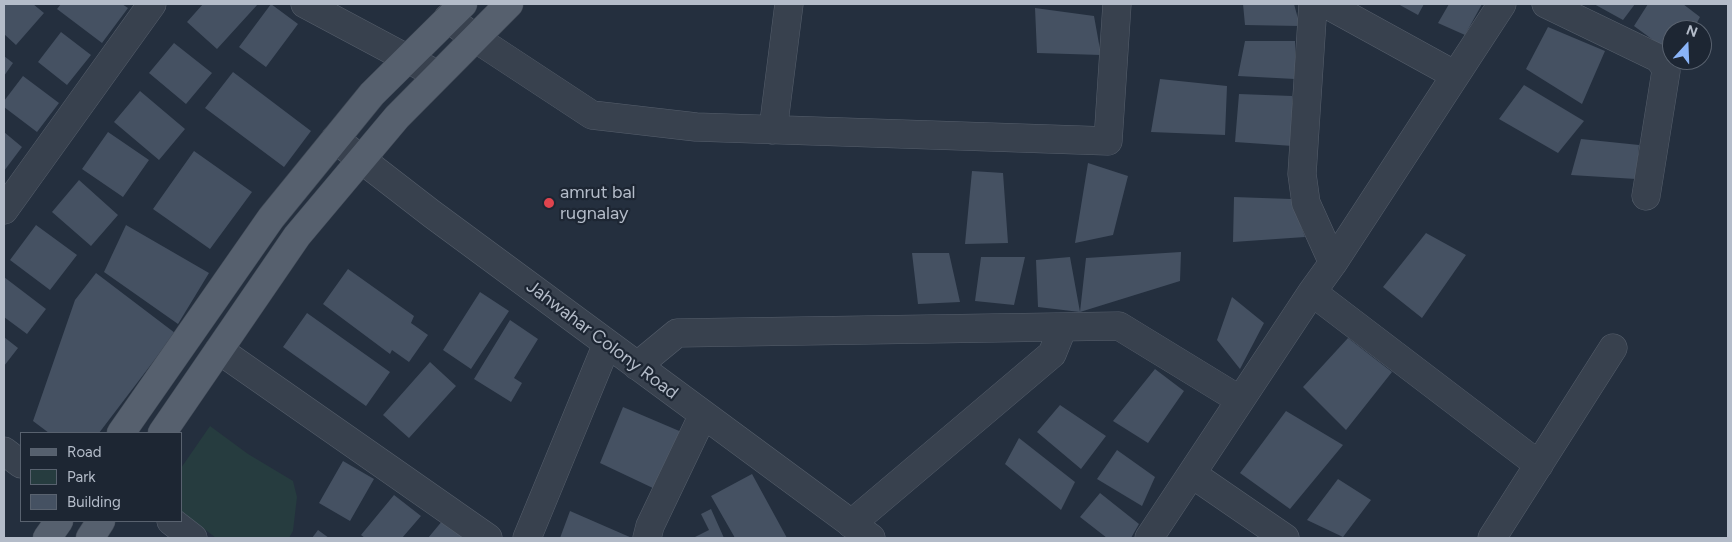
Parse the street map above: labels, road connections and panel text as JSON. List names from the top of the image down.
{
  "streets": {
    "street": ["Jahwahar Colony Road"]
  },
  "places": ["amrut bal rugnalay"],
  "legend": ["Road", "Park", "Building"],
  "north": "top"
}
